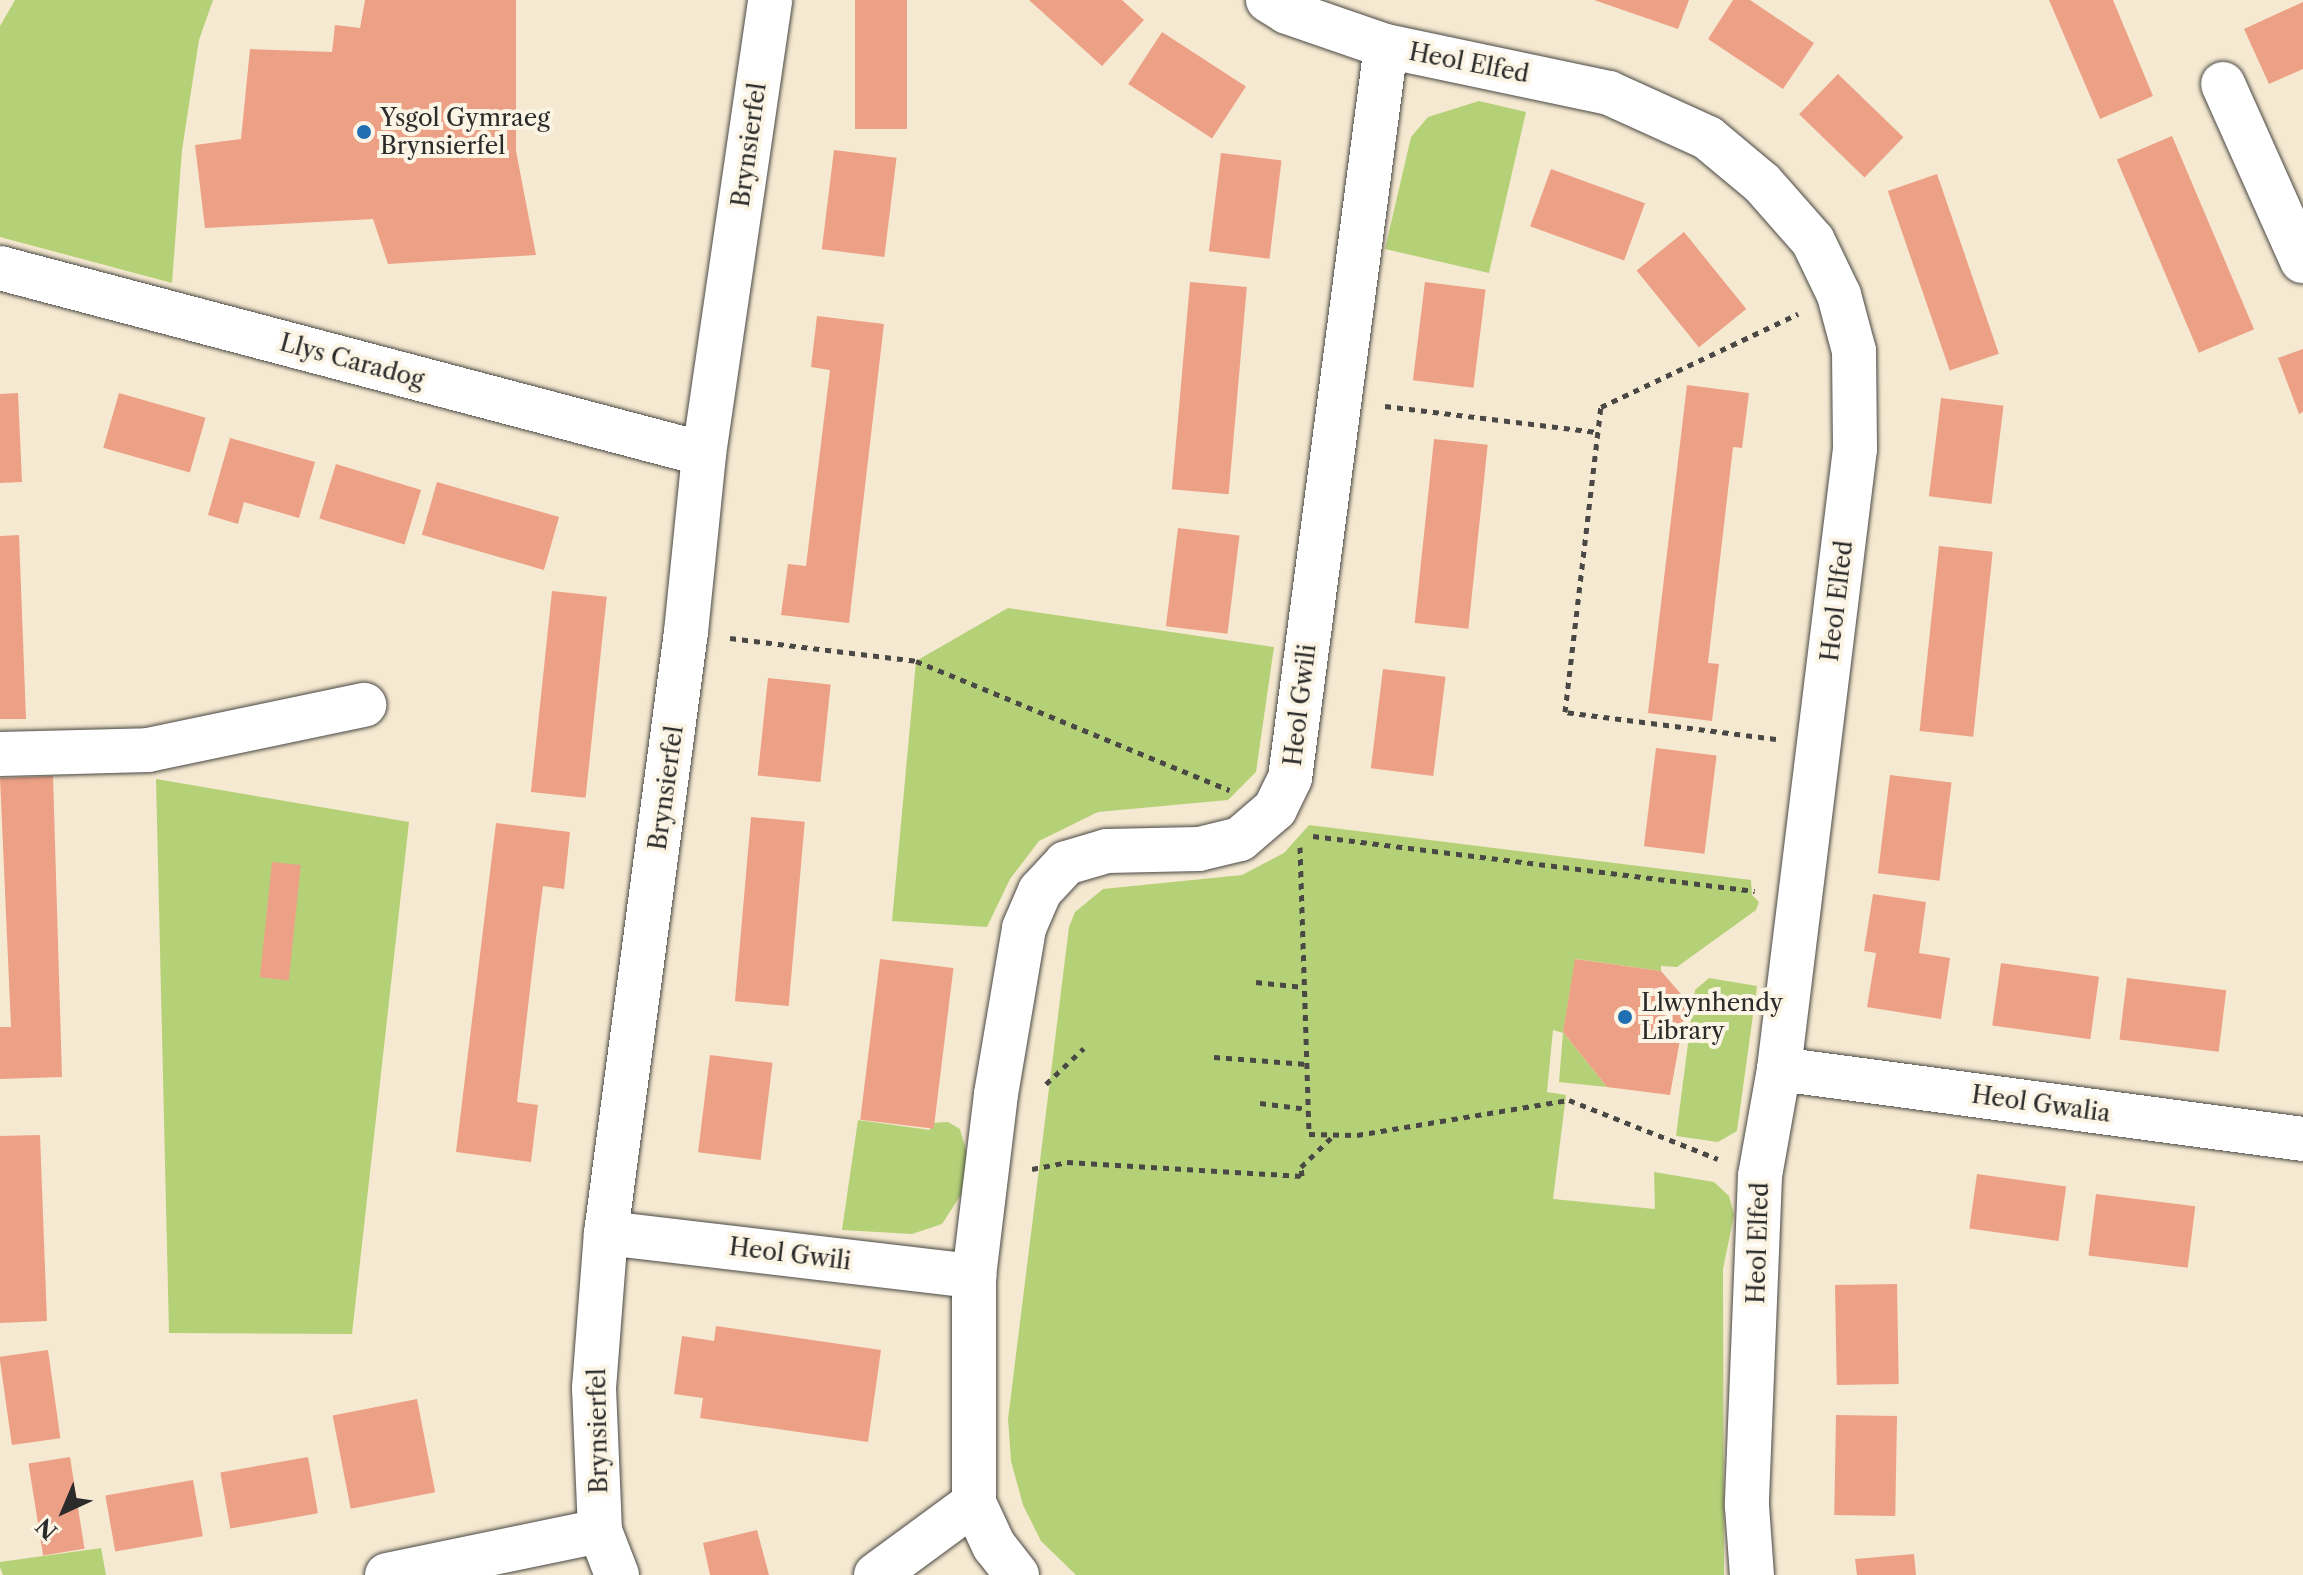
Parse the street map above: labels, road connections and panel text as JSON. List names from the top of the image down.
{
  "streets": {
    "street": [
      "Heol Elfed",
      "Brynsierfel",
      "Llys Caradog",
      "Heol Gwili",
      "Heol Gwalia"
    ]
  },
  "crossings": [
    ["Heol Elfed", "Heol Gwili"],
    ["Heol Elfed", "Heol Gwalia"],
    ["Brynsierfel", "Llys Caradog"],
    ["Brynsierfel", "Heol Gwili"]
  ],
  "places": ["Ysgol Gymraeg Brynsierfel", "Llwynhendy Library"],
  "north": "bottom left"
}
